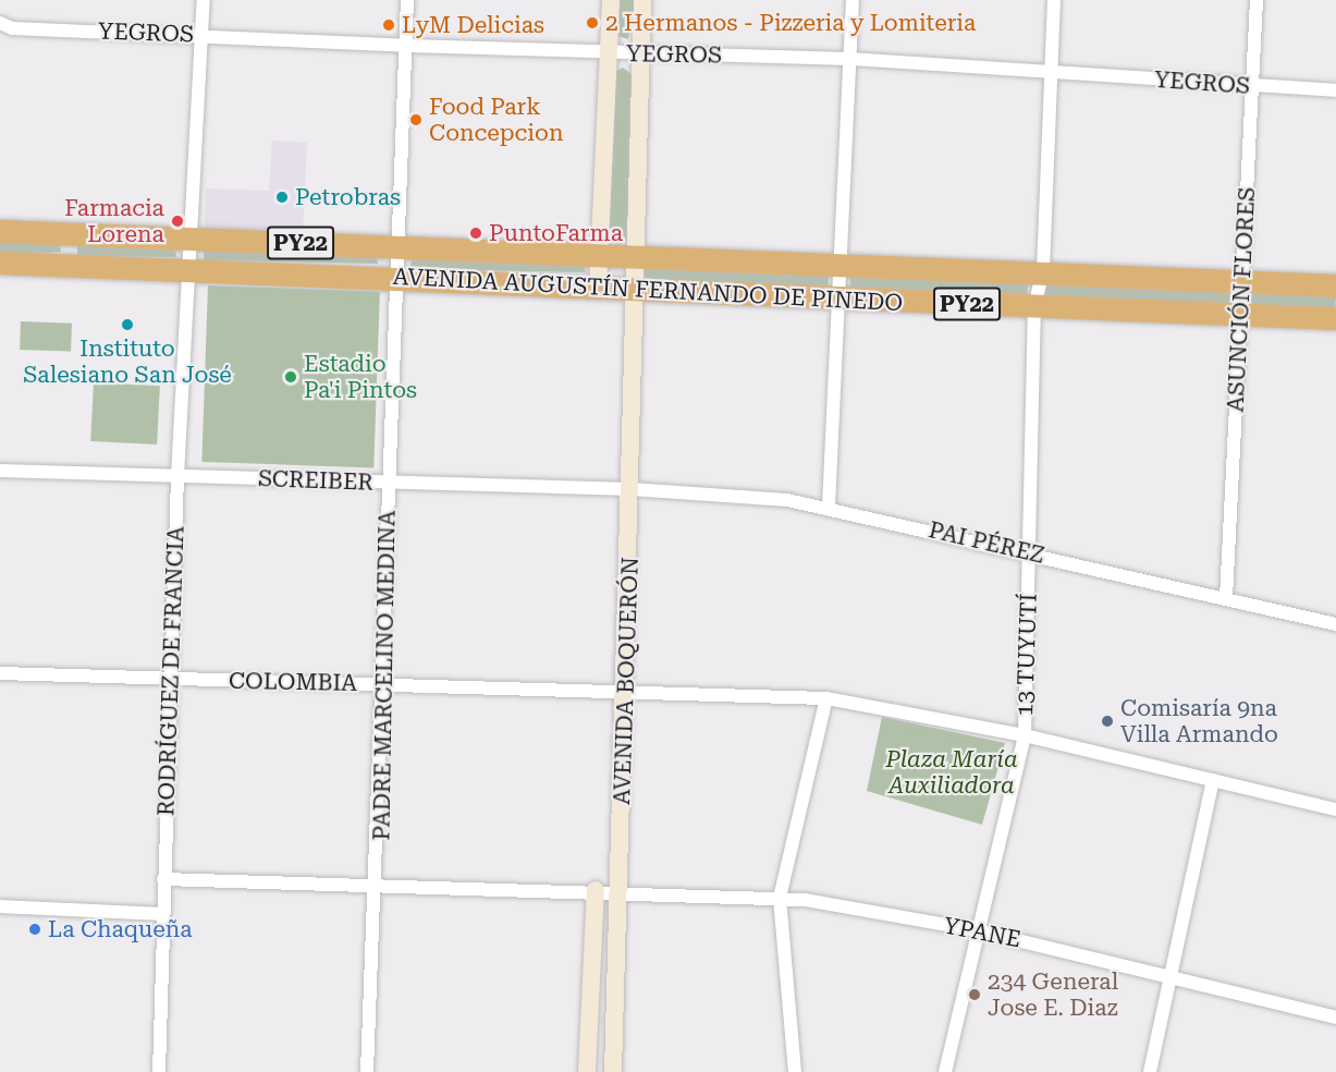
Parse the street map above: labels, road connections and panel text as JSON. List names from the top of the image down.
{
  "streets": {
    "highway": ["PY22", "AVENIDA AUGUSTÍN FERNANDO DE PINEDO"],
    "street": [
      "YEGROS",
      "ASUNCIÓN FLORES",
      "SCREIBER",
      "PAI PÉREZ",
      "13 TUYUTÍ",
      "RODRÍGUEZ DE FRANCIA",
      "PADRE MARCELINO MEDINA",
      "AVENIDA BOQUERÓN",
      "COLOMBIA",
      "YPANE"
    ]
  },
  "crossings": [
    ["YEGROS", "ASUNCIÓN FLORES"],
    ["YEGROS", "13 TUYUTÍ"],
    ["YEGROS", "RODRÍGUEZ DE FRANCIA"],
    ["YEGROS", "PADRE MARCELINO MEDINA"],
    ["YEGROS", "AVENIDA BOQUERÓN"],
    ["AVENIDA AUGUSTÍN FERNANDO DE PINEDO", "ASUNCIÓN FLORES"],
    ["AVENIDA AUGUSTÍN FERNANDO DE PINEDO", "13 TUYUTÍ"],
    ["AVENIDA AUGUSTÍN FERNANDO DE PINEDO", "RODRÍGUEZ DE FRANCIA"],
    ["AVENIDA AUGUSTÍN FERNANDO DE PINEDO", "PADRE MARCELINO MEDINA"],
    ["AVENIDA AUGUSTÍN FERNANDO DE PINEDO", "AVENIDA BOQUERÓN"],
    ["ASUNCIÓN FLORES", "PAI PÉREZ"],
    ["SCREIBER", "PAI PÉREZ"],
    ["SCREIBER", "RODRÍGUEZ DE FRANCIA"],
    ["SCREIBER", "PADRE MARCELINO MEDINA"],
    ["SCREIBER", "AVENIDA BOQUERÓN"],
    ["PAI PÉREZ", "13 TUYUTÍ"],
    ["PAI PÉREZ", "AVENIDA BOQUERÓN"],
    ["13 TUYUTÍ", "COLOMBIA"],
    ["13 TUYUTÍ", "YPANE"],
    ["RODRÍGUEZ DE FRANCIA", "COLOMBIA"],
    ["RODRÍGUEZ DE FRANCIA", "YPANE"],
    ["PADRE MARCELINO MEDINA", "COLOMBIA"],
    ["PADRE MARCELINO MEDINA", "YPANE"],
    ["AVENIDA BOQUERÓN", "COLOMBIA"],
    ["AVENIDA BOQUERÓN", "YPANE"]
  ],
  "parks": ["Plaza María Auxiliadora"],
  "places": [
    "2 Hermanos - Pizzeria y Lomiteria",
    "LyM Delicias",
    "Food Park Concepcion",
    "Petrobras",
    "Farmacia Lorena",
    "PuntoFarma",
    "Instituto Salesiano San José",
    "Estadio Pa'i Pintos",
    "Comisaría 9na Villa Armando",
    "La Chaqueña",
    "234 General Jose E. Diaz"
  ]
}
